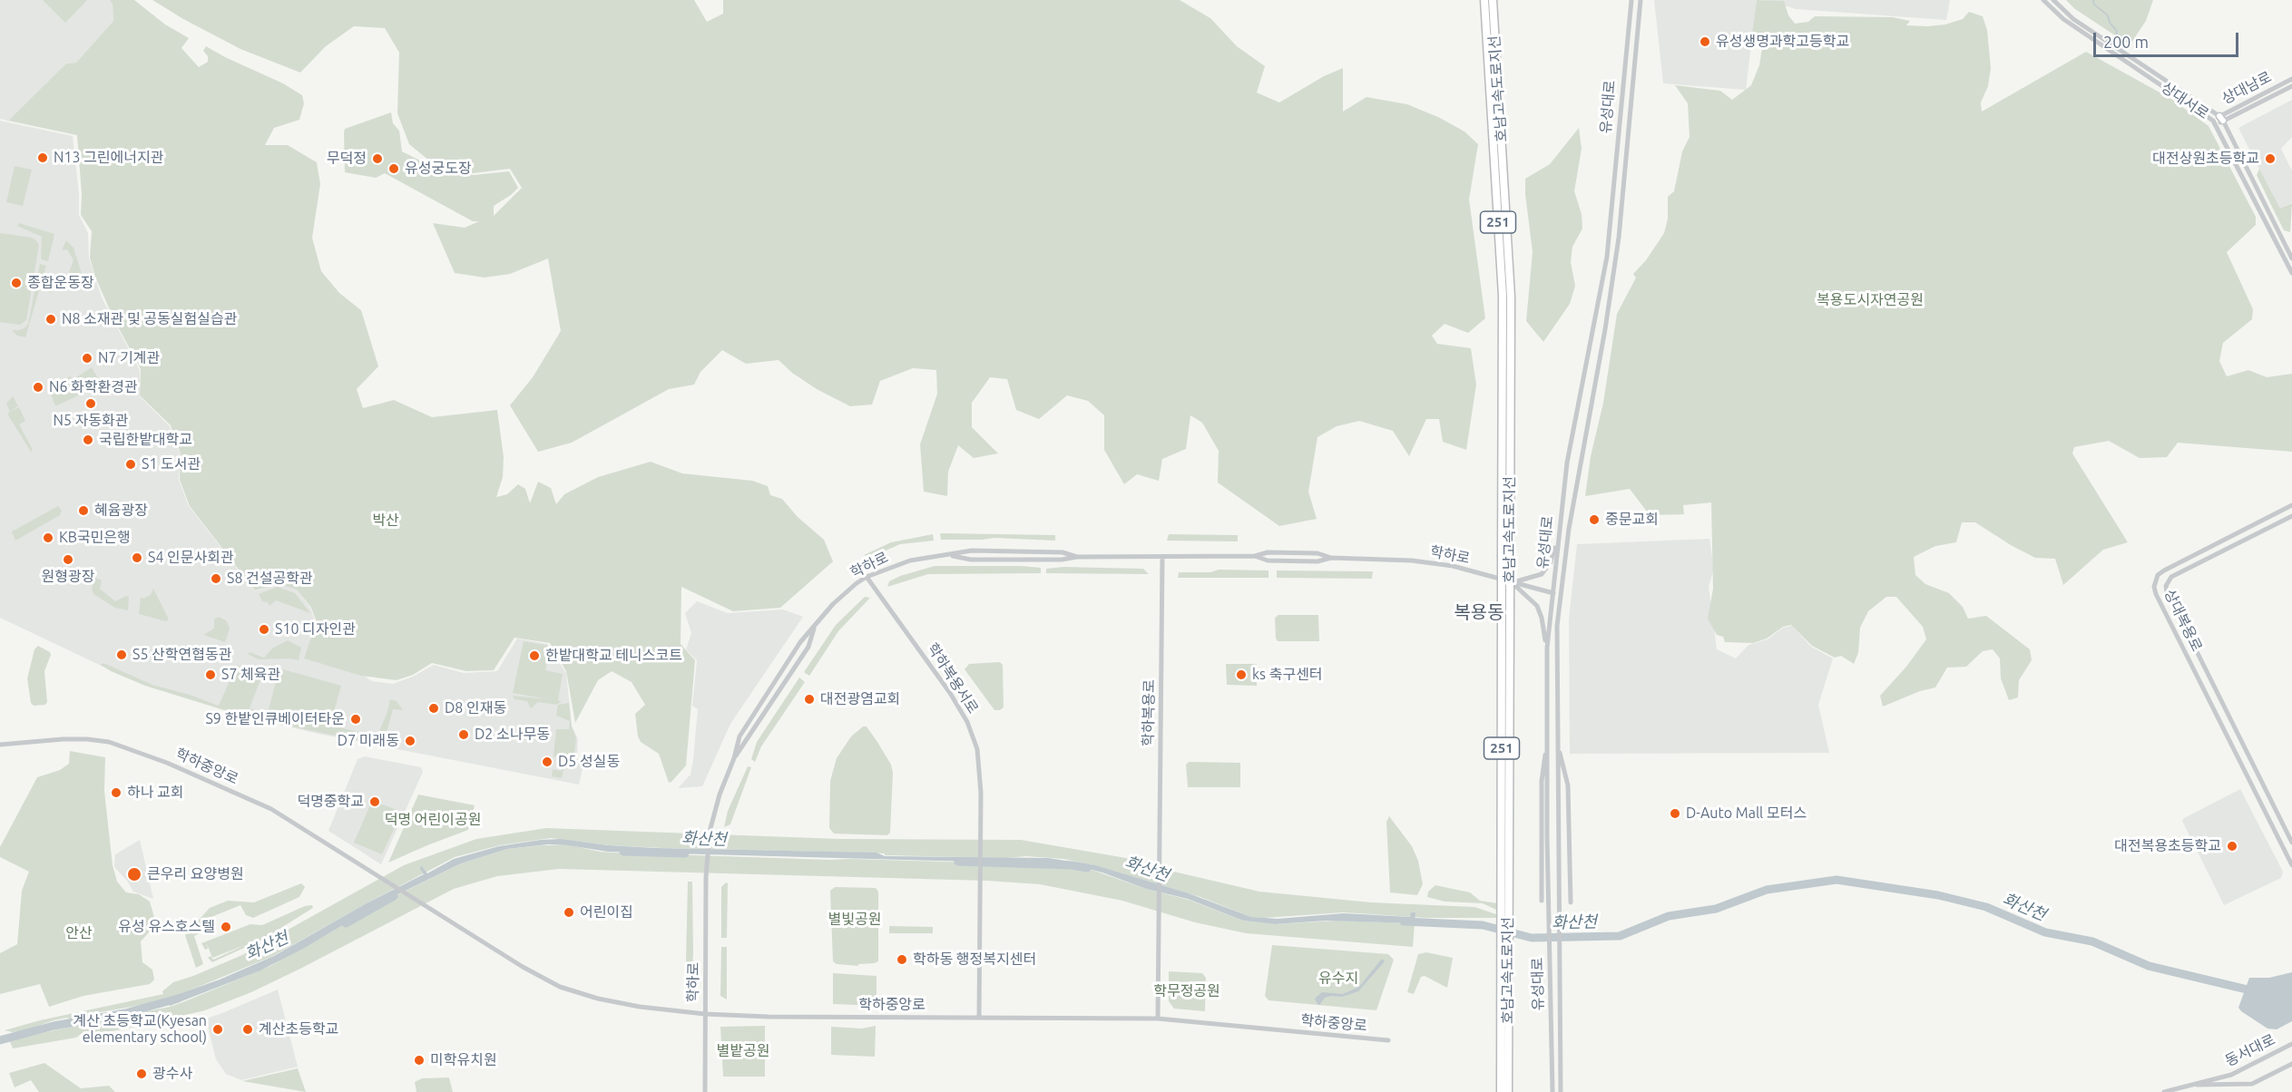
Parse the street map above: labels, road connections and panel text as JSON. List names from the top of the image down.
{
  "streets": {
    "highway": ["호남고속도로지선", "251"],
    "street": [
      "상대남로",
      "상대서로",
      "유성대로",
      "학하로",
      "상대복용로",
      "학하복용서로",
      "학하복용로",
      "학하중앙로",
      "동서대로"
    ]
  },
  "crossings": [
    ["상대남로", "상대서로"],
    ["유성대로", "학하로"],
    ["학하로", "학하복용서로"],
    ["학하로", "학하복용로"],
    ["학하로", "학하중앙로"],
    ["학하복용서로", "학하중앙로"],
    ["학하복용로", "학하중앙로"]
  ],
  "districts": ["복용동"],
  "water": ["화산천"],
  "parks": [
    "복용도시자연공원",
    "박산",
    "덕명 어린이공원",
    "별빛공원",
    "안산",
    "유수지",
    "학무정공원",
    "별밭공원"
  ],
  "places": [
    "유성생명과학고등학교",
    "N13 그린에너지관",
    "무덕정",
    "대전상원초등학교",
    "유성궁도장",
    "종합운동장",
    "N8 소재관 및 공동실험실습관",
    "N7 기계관",
    "N6 화학환경관",
    "N5 자동화관",
    "국립한밭대학교",
    "S1 도서관",
    "혜윰광장",
    "중문교회",
    "KB국민은행",
    "S4 인문사회관",
    "원형광장",
    "S8 건설공학관",
    "S10 디자인관",
    "S5 산학연협동관",
    "한밭대학교 테니스코트",
    "S7 체육관",
    "ks 축구센터",
    "대전광염교회",
    "D8 인재동",
    "S9 한밭인큐베이터타운",
    "D2 소나무동",
    "D7 미래동",
    "D5 성실동",
    "하나 교회",
    "덕명중학교",
    "D-Auto Mall 모터스",
    "대전복용초등학교",
    "큰우리 요양병원",
    "어린이집",
    "유성 유스호스텔",
    "학하동 행정복지센터",
    "계산 초등학교(Kyesan elementary school)",
    "계산초등학교",
    "미학유치원",
    "광수사"
  ],
  "scale_bar": "200 m"
}
